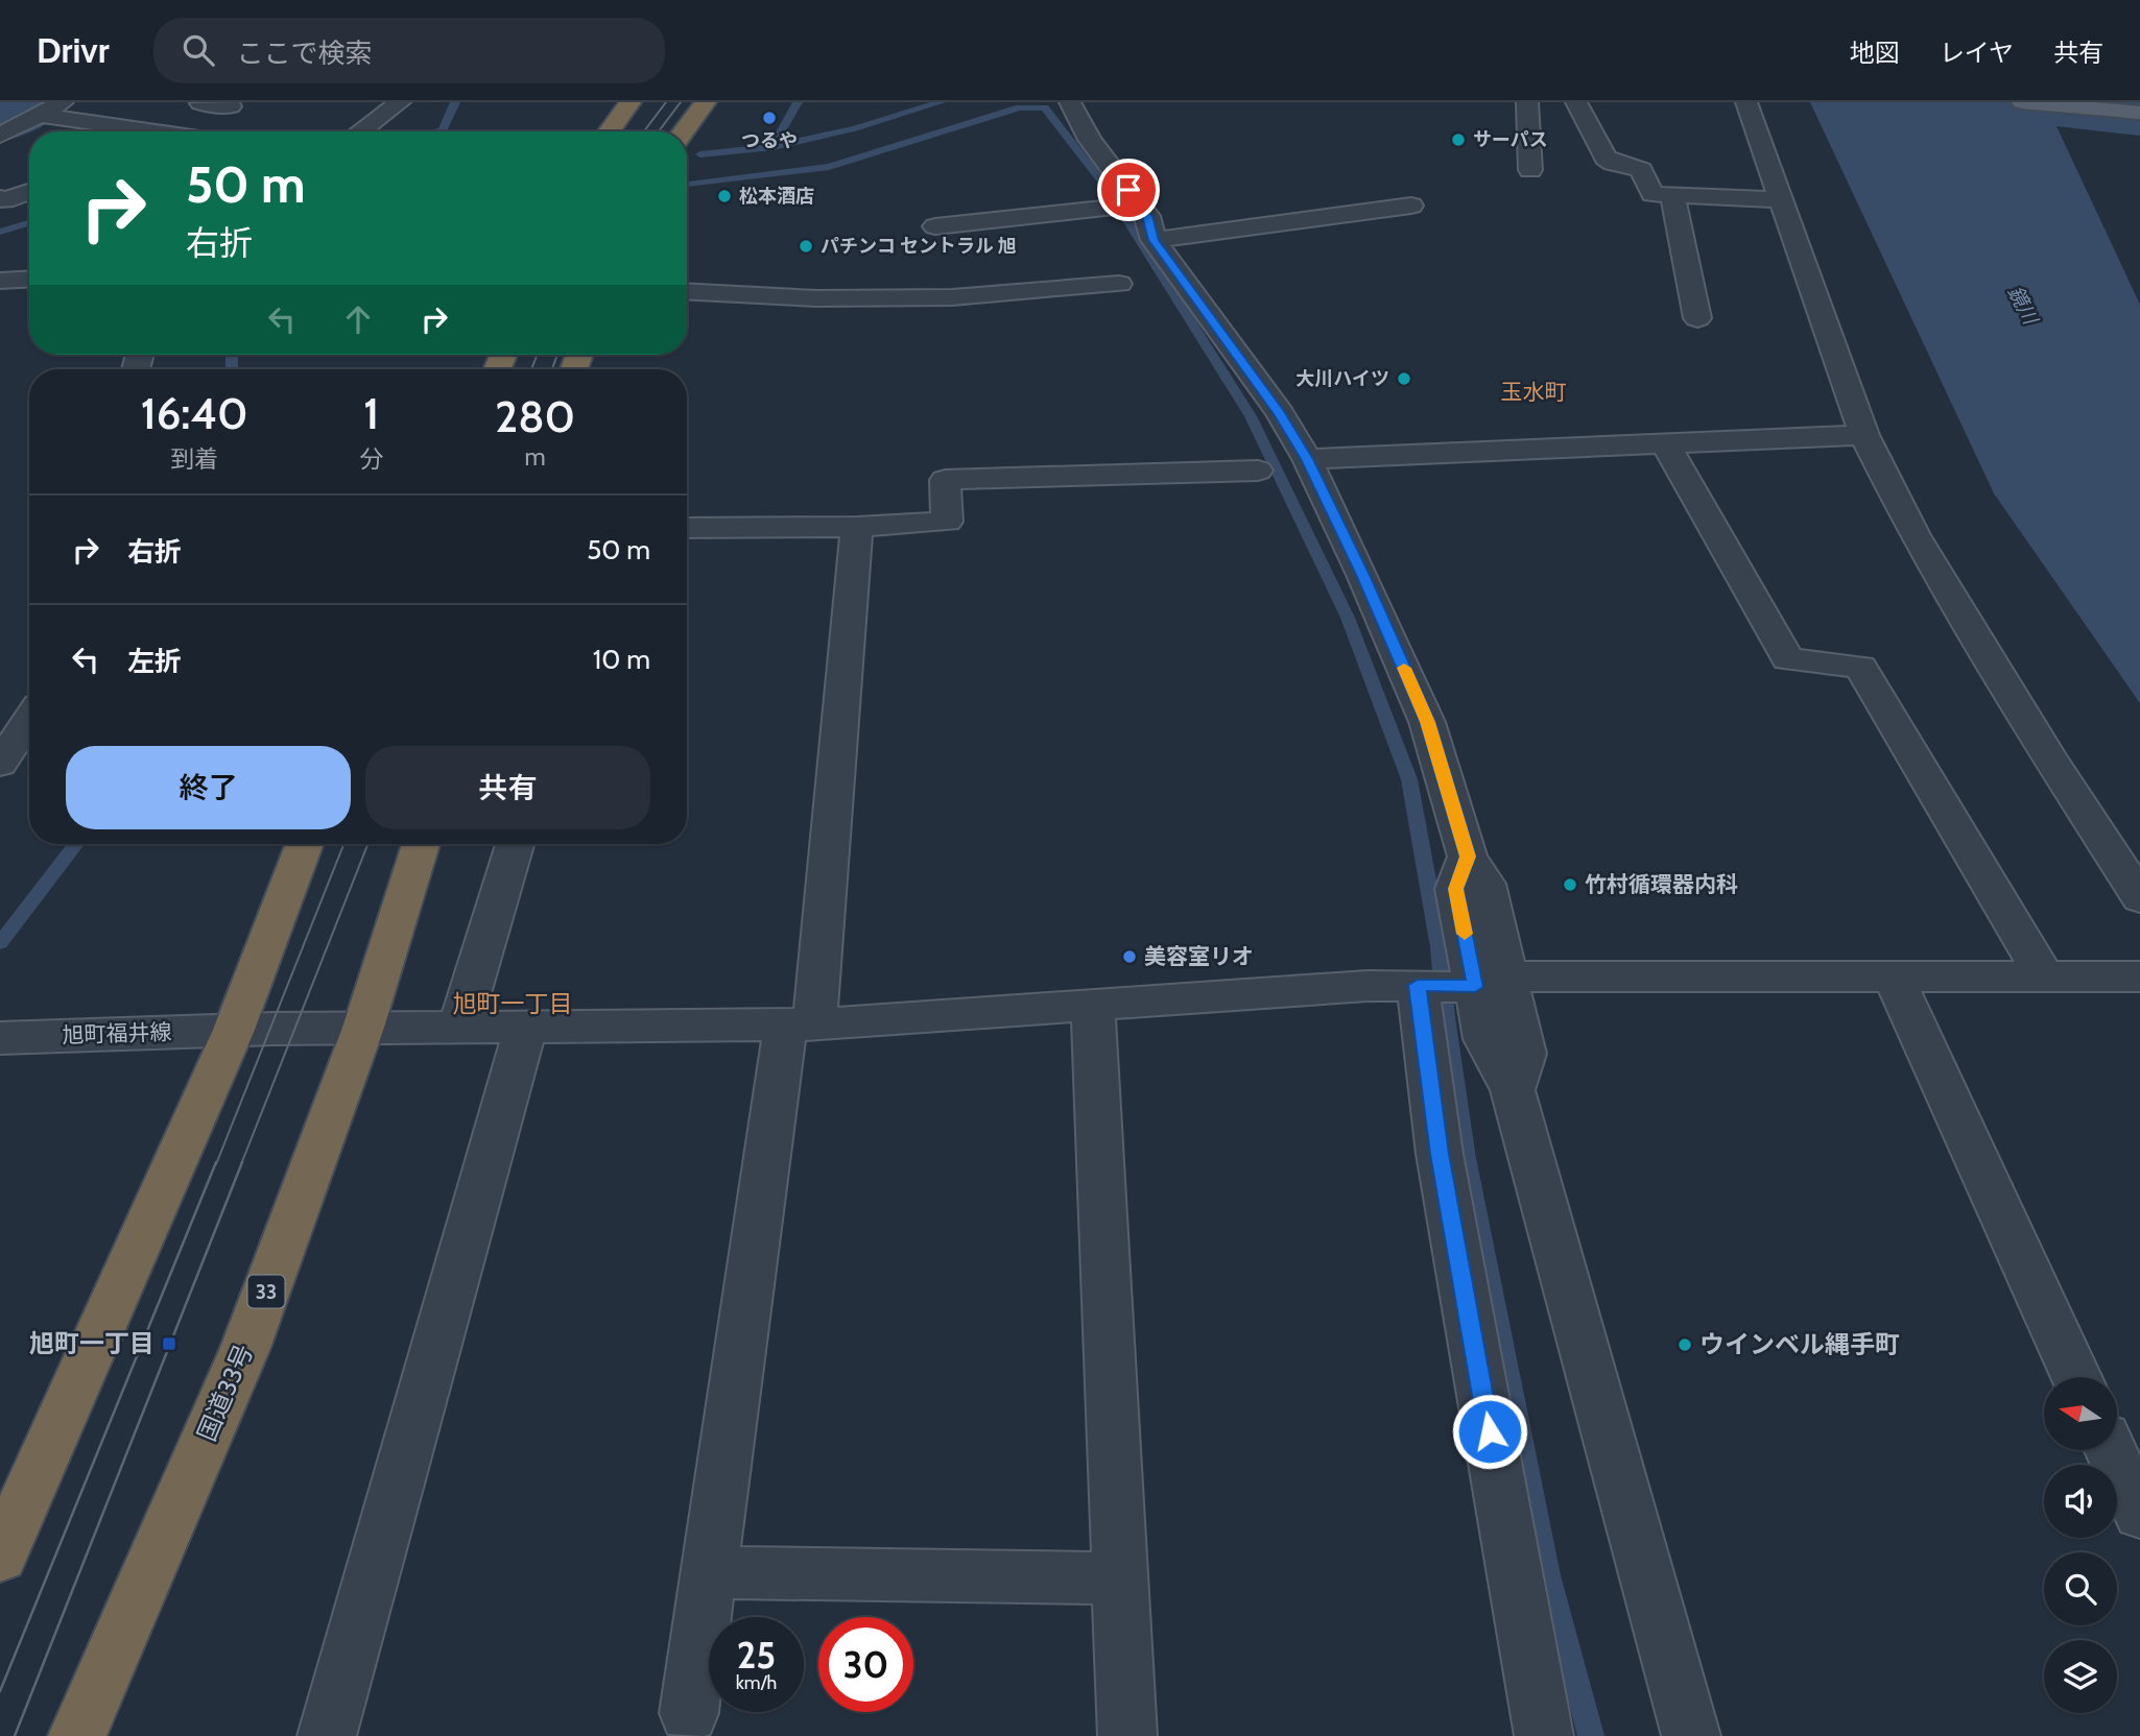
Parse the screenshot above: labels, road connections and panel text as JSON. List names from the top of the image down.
{
  "streets": {
    "highway": ["33", "国道33号"],
    "street": ["旭町福井線"]
  },
  "crossings": [
    ["旭町福井線", "国道33号"]
  ],
  "districts": ["玉水町", "旭町一丁目"],
  "water": ["鏡川"],
  "places": {
    "other": [
      "つるや",
      "サーパス",
      "松本酒店",
      "パチンコ セントラル 旭",
      "大川ハイツ",
      "竹村循環器内科",
      "美容室リオ",
      "ウインベル縄手町"
    ],
    "transit": ["旭町一丁目"]
  },
  "north": "left",
  "page": {
    "header": "Drivr",
    "search": "ここで検索",
    "nav": ["地図", "レイヤ", "共有"],
    "turn": ["50 m", "右折"],
    "eta": [
      "16:40",
      "到着",
      "1",
      "分",
      "280",
      "m"
    ],
    "list": [
      {
        "name": "右折",
        "value": "50 m"
      },
      {
        "name": "左折",
        "value": "10 m"
      }
    ],
    "buttons": ["終了", "共有"],
    "speed": "25 km/h",
    "limit": "30"
  }
}
